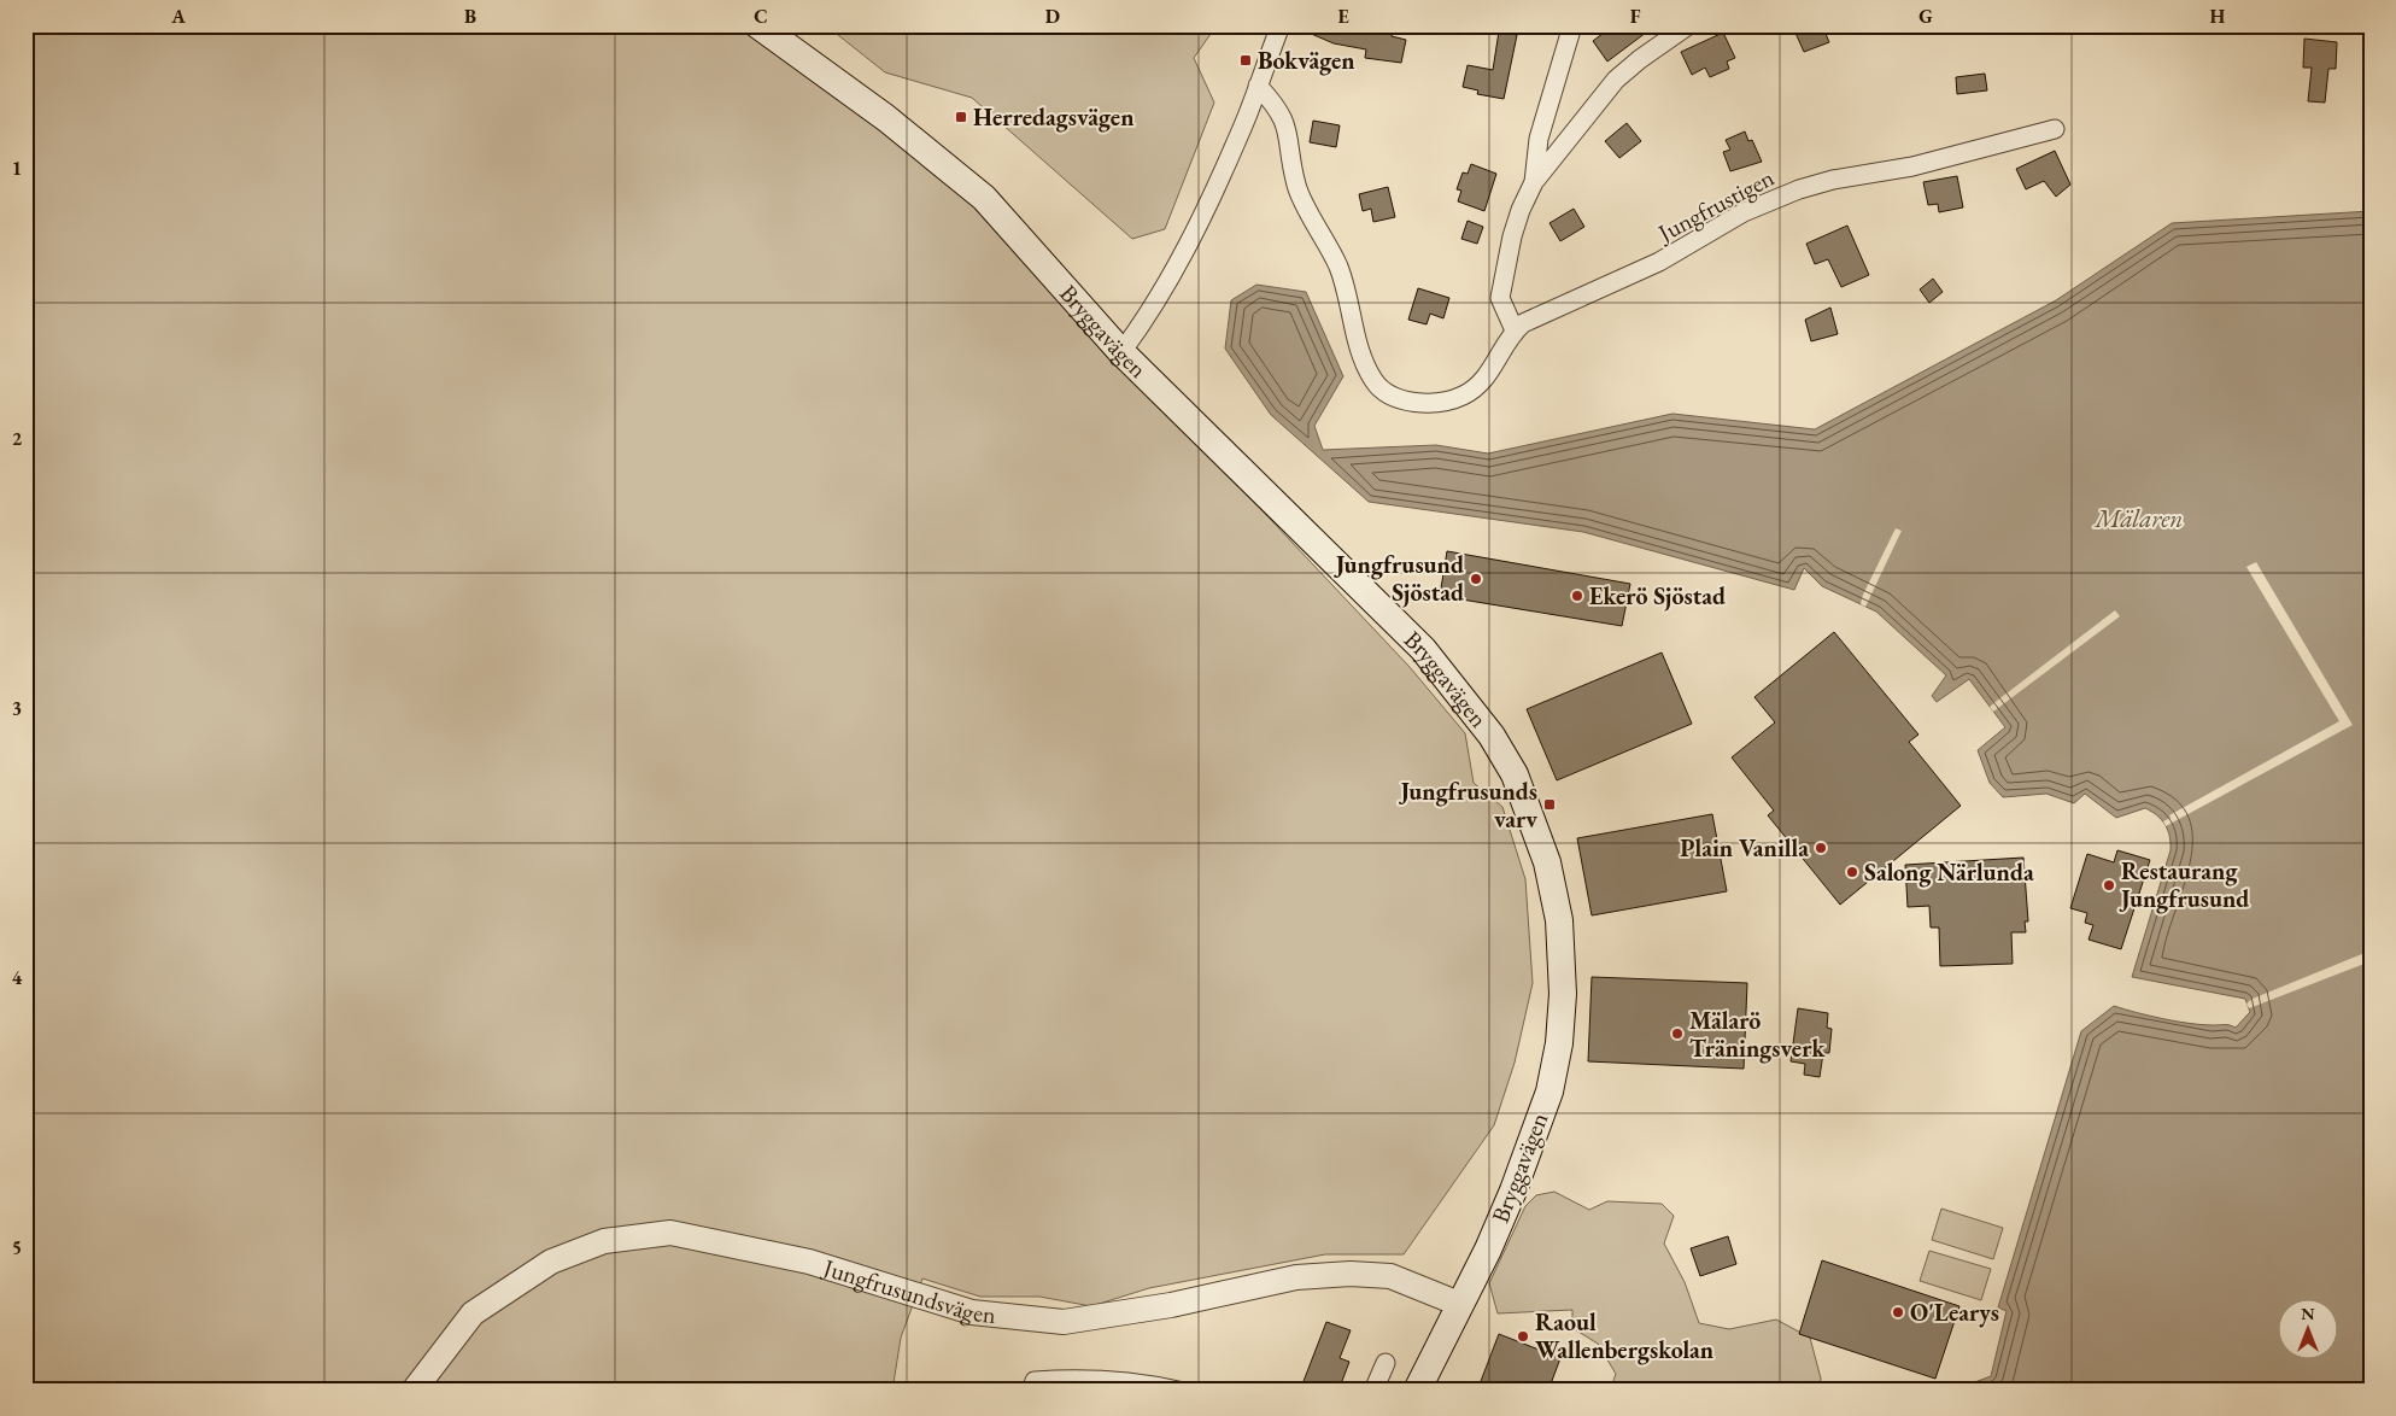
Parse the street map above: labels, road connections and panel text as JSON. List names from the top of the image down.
{
  "streets": {
    "main road": ["Bryggavägen"],
    "street": ["Jungfrustigen", "Jungfrusundsvägen"]
  },
  "crossings": [
    ["Bryggavägen", "Jungfrusundsvägen"]
  ],
  "water": ["Mälaren"],
  "places": {
    "transit": ["Bokvägen", "Herredagsvägen", "Jungfrusunds varv"],
    "other": [
      "Jungfrusund Sjöstad",
      "Ekerö Sjöstad",
      "Plain Vanilla",
      "Salong Närlunda",
      "Restaurang Jungfrusund",
      "Mälarö Träningsverk",
      "O'Learys",
      "Raoul Wallenbergskolan"
    ]
  },
  "north": "top",
  "grid": {
    "columns": [
      "A",
      "B",
      "C",
      "D",
      "E",
      "F",
      "G",
      "H"
    ],
    "rows": [
      "1",
      "2",
      "3",
      "4",
      "5"
    ]
  }
}
